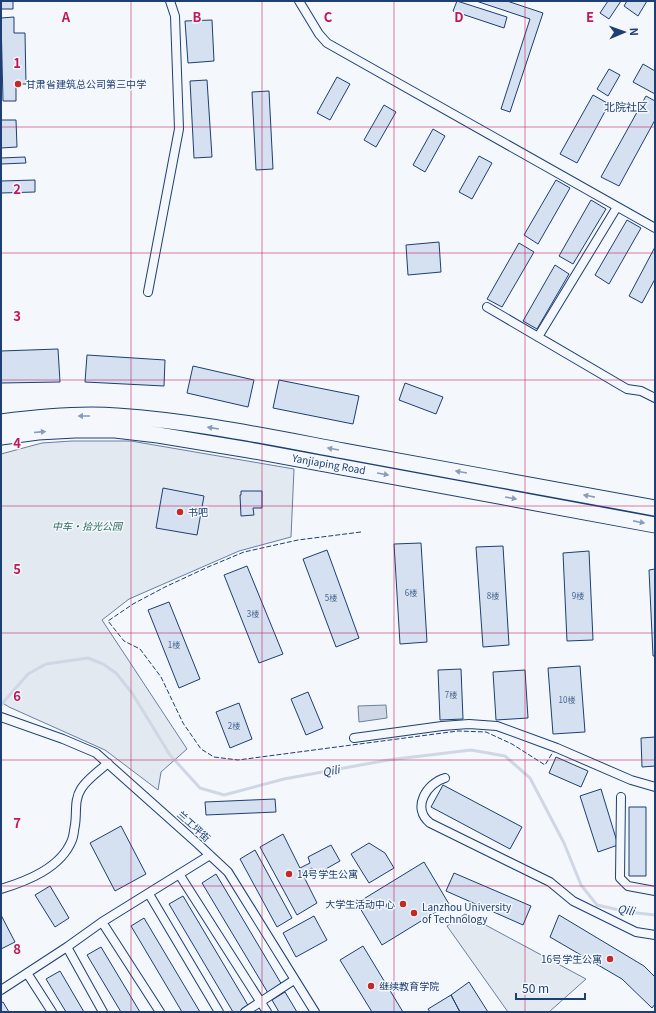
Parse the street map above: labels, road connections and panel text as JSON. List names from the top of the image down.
{
  "streets": {
    "highway": ["Yanjiaping Road"],
    "street": ["兰工坪街"]
  },
  "districts": ["北院社区"],
  "water": ["Qili"],
  "parks": ["中车·拾光公园"],
  "places": [
    "甘肃省建筑总公司第三中学",
    "书吧",
    "14号学生公寓",
    "大学生活动中心",
    "Lanzhou University of Technology",
    "16号学生公寓",
    "继续教育学院"
  ],
  "house_numbers": [
    "6楼",
    "8楼",
    "9楼",
    "5楼",
    "3楼",
    "1楼",
    "7楼",
    "10楼",
    "2楼"
  ],
  "scale_bar": "50 m",
  "north": "right",
  "grid": {
    "columns": [
      "A",
      "B",
      "C",
      "D",
      "E"
    ],
    "rows": [
      "1",
      "2",
      "3",
      "4",
      "5",
      "6",
      "7",
      "8"
    ]
  }
}
